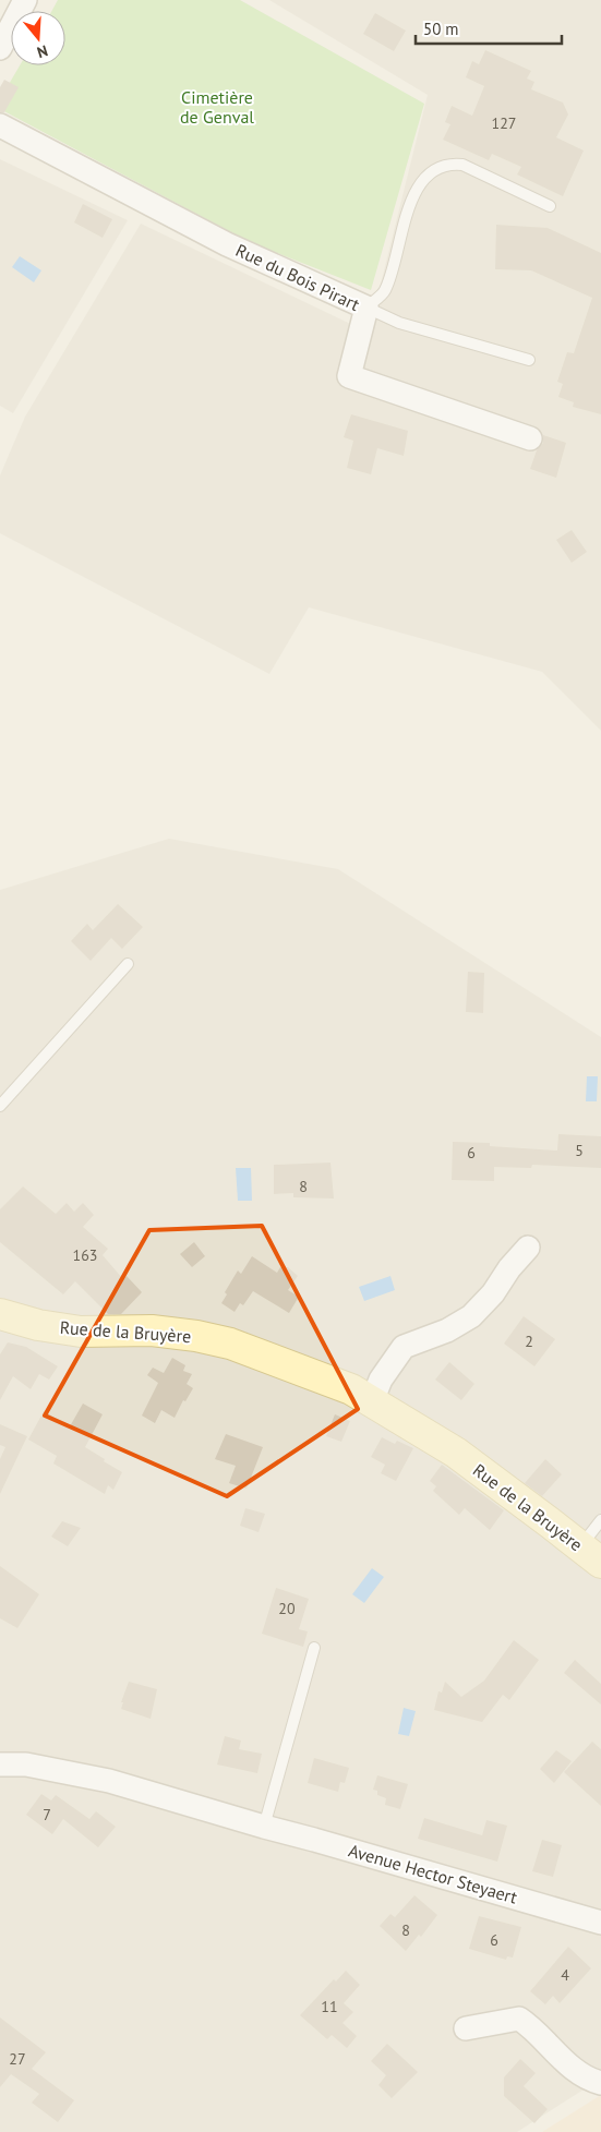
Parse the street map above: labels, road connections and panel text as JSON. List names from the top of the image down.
{
  "streets": {
    "main road": ["Rue de la Bruyère"],
    "street": ["Rue du Bois Pirart", "Avenue Hector Steyaert"]
  },
  "parks": ["Cimetière de Genval"],
  "house_numbers": [
    "127",
    "5",
    "6",
    "8",
    "163",
    "2",
    "20",
    "7",
    "8",
    "6",
    "4",
    "11",
    "27"
  ],
  "scale_bar": "50 m",
  "north": "bottom"
}
